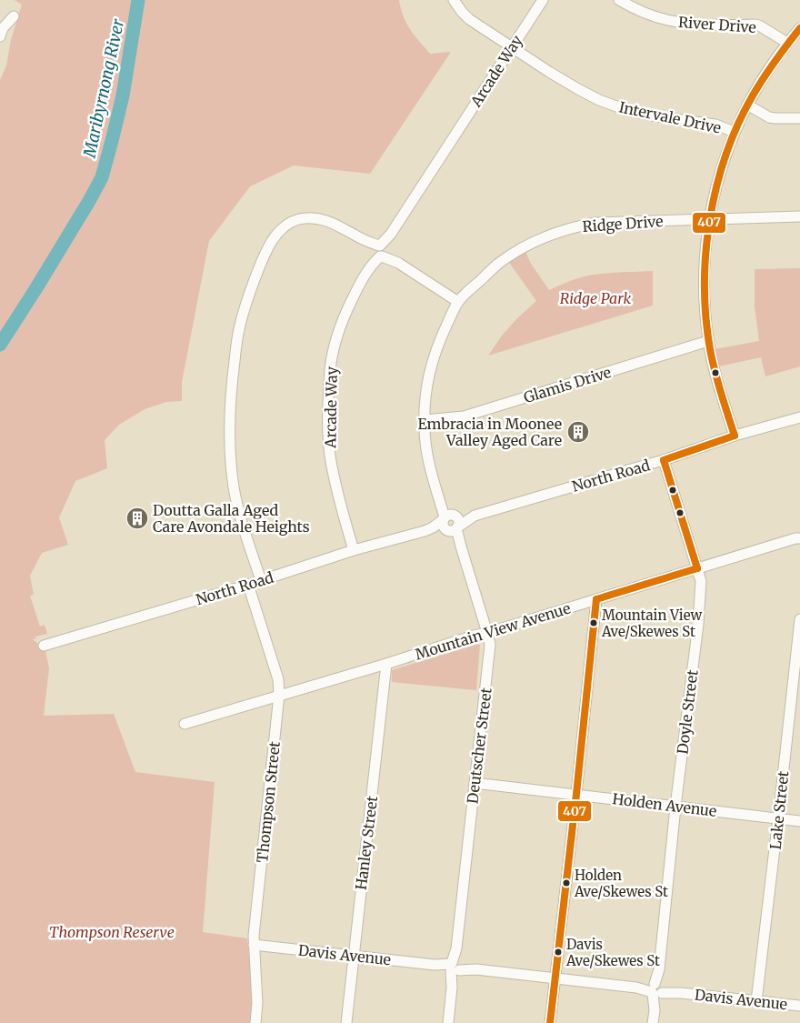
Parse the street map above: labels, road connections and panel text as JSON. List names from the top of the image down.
{
  "streets": {
    "street": [
      "River Drive",
      "Arcade Way",
      "Intervale Drive",
      "Ridge Drive",
      "Glamis Drive",
      "North Road",
      "Mountain View Avenue",
      "Doyle Street",
      "Deutscher Street",
      "Thompson Street",
      "Holden Avenue",
      "Lake Street",
      "Hanley Street",
      "Davis Avenue"
    ]
  },
  "crossings": [
    ["Arcade Way", "Intervale Drive"],
    ["Arcade Way", "North Road"],
    ["Ridge Drive", "Glamis Drive"],
    ["Ridge Drive", "North Road"],
    ["Ridge Drive", "Deutscher Street"],
    ["North Road", "Doyle Street"],
    ["North Road", "Deutscher Street"],
    ["North Road", "Thompson Street"],
    ["Mountain View Avenue", "Doyle Street"],
    ["Mountain View Avenue", "Deutscher Street"],
    ["Mountain View Avenue", "Thompson Street"],
    ["Mountain View Avenue", "Hanley Street"],
    ["Doyle Street", "Holden Avenue"],
    ["Doyle Street", "Davis Avenue"],
    ["Deutscher Street", "Holden Avenue"],
    ["Deutscher Street", "Davis Avenue"],
    ["Thompson Street", "Davis Avenue"],
    ["Holden Avenue", "Lake Street"],
    ["Lake Street", "Davis Avenue"],
    ["Hanley Street", "Davis Avenue"]
  ],
  "water": ["Maribyrnong River"],
  "parks": ["Ridge Park", "Thompson Reserve"],
  "places": {
    "building": ["Embracia in Moonee Valley Aged Care", "Doutta Galla Aged Care Avondale Heights"],
    "other": ["Mountain View Ave/Skewes St", "Holden Ave/Skewes St", "Davis Ave/Skewes St"]
  },
  "lines": ["transit line 407"]
}
